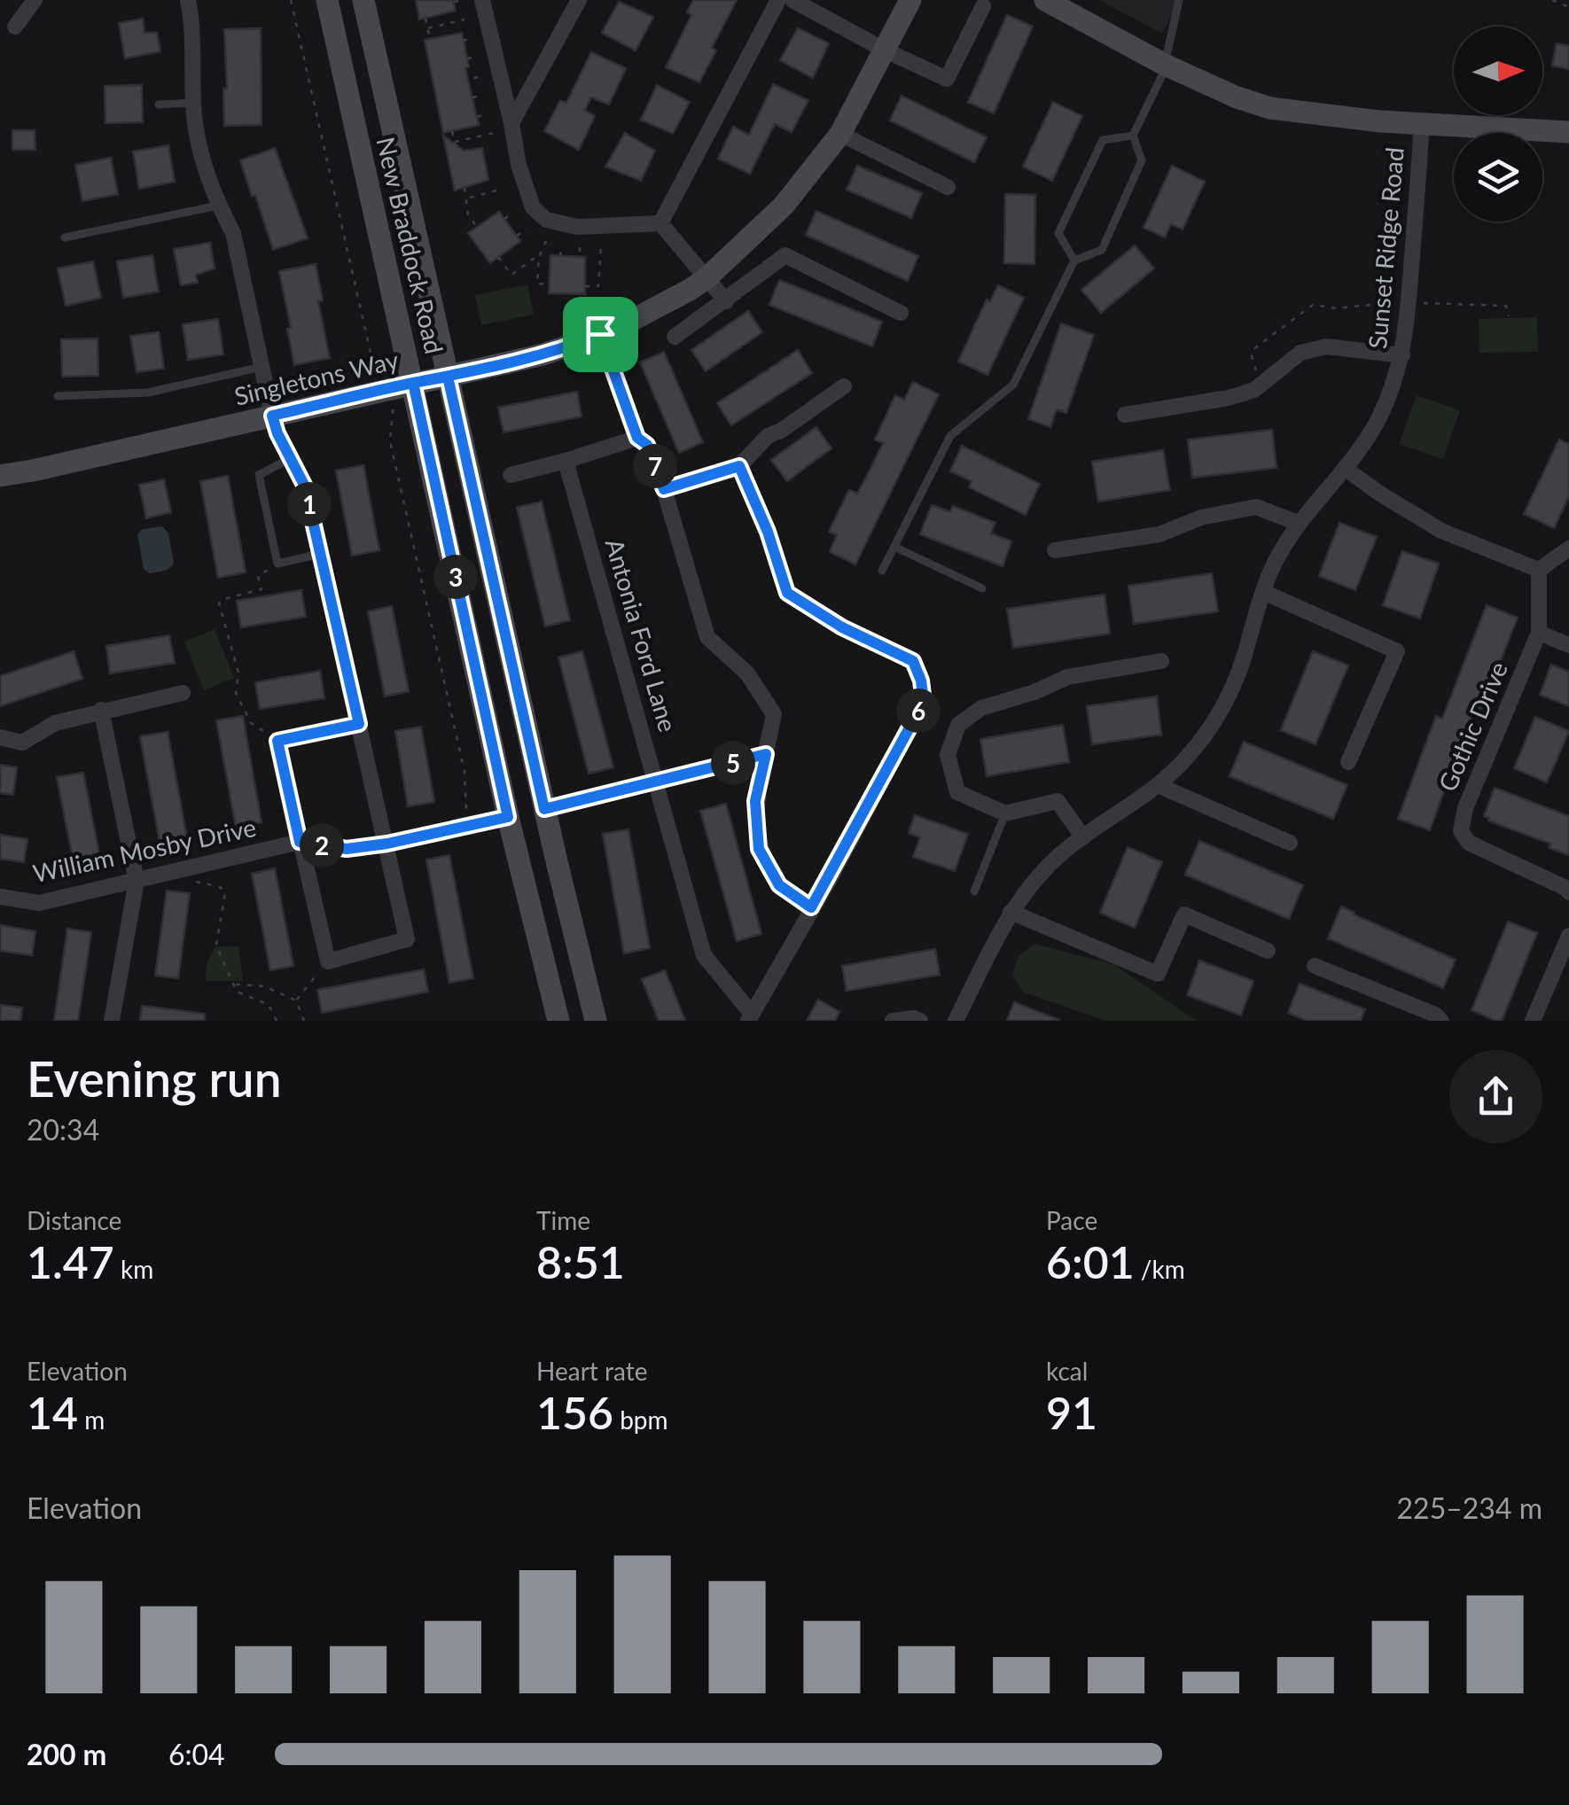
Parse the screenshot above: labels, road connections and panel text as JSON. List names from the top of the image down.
{
  "streets": {
    "main road": ["New Braddock Road", "Singletons Way"],
    "street": [
      "Sunset Ridge Road",
      "Antonia Ford Lane",
      "Gothic Drive",
      "William Mosby Drive"
    ]
  },
  "crossings": [
    ["New Braddock Road", "Singletons Way"],
    ["New Braddock Road", "William Mosby Drive"]
  ],
  "north": "right",
  "page": {
    "pins": [
      "7",
      "1",
      "3",
      "6",
      "5",
      "2"
    ],
    "heading": ["Evening run", "20:34"],
    "stats": [
      ["Distance", "1.47 km"],
      ["Time", "8:51"],
      ["Pace", "6:01 /km"],
      ["Elevation", "14 m"],
      ["Heart rate", "156 bpm"],
      ["kcal", "91"]
    ],
    "chart": ["Elevation", "225–234 m"],
    "list": [
      {
        "name": "200 m",
        "note": "6:04"
      }
    ]
  }
}
